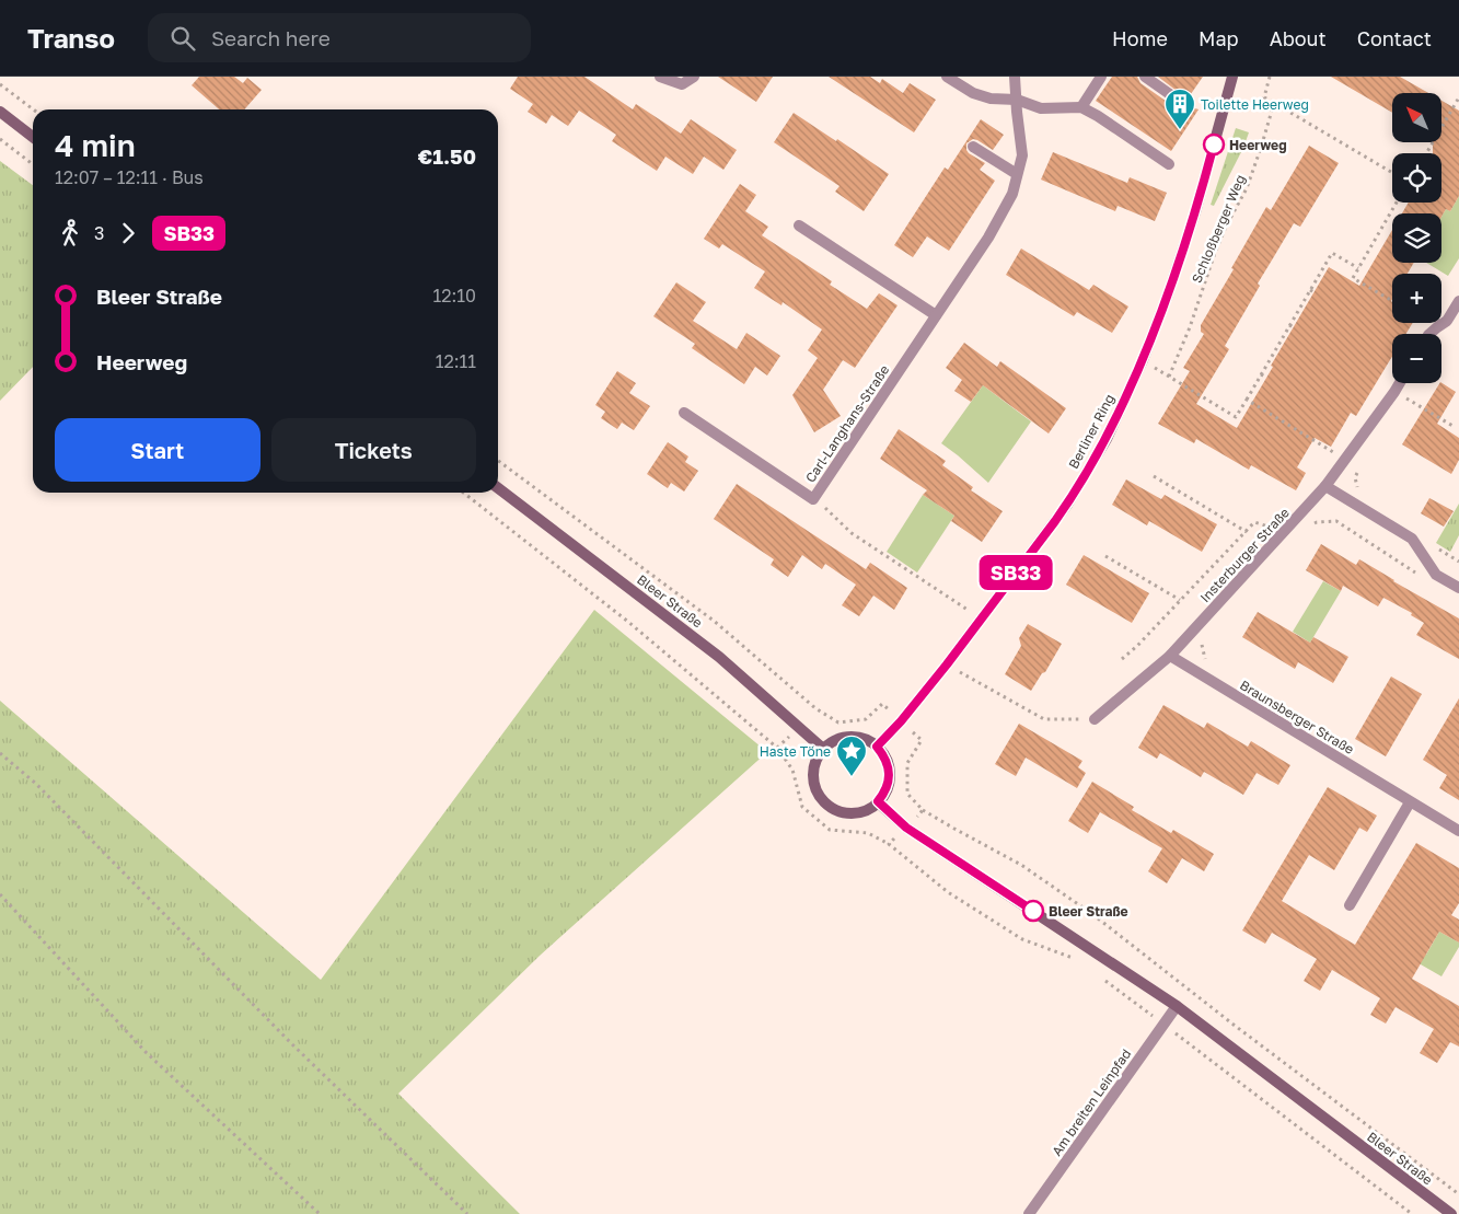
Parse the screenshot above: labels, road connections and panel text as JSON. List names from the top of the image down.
{
  "streets": {
    "street": [
      "Carl-Langhans-Straße",
      "Berliner Ring",
      "Insterburger Straße",
      "Bleer Straße",
      "Braunsberger Straße",
      "Am breiten Leinpfad"
    ],
    "path": ["Schloßberger Weg"]
  },
  "crossings": [
    ["Berliner Ring", "Bleer Straße"],
    ["Insterburger Straße", "Braunsberger Straße"],
    ["Bleer Straße", "Am breiten Leinpfad"]
  ],
  "places": {
    "building": ["Toilette Heerweg"],
    "other": ["Heerweg", "Bleer Straße"],
    "place": ["Haste Töne"]
  },
  "lines": ["bus line SB33"],
  "north": "top left",
  "page": {
    "header": "Transo",
    "search": "Search here",
    "nav": [
      "Home",
      "Map",
      "About",
      "Contact"
    ],
    "on_map": "SB33",
    "map_buttons": ["+", "−"],
    "heading": ["4 min", "12:07 – 12:11 · Bus", "€1.50"],
    "legs": ["3", "SB33"],
    "list": [
      {
        "name": "Bleer Straße",
        "value": "12:10"
      },
      {
        "name": "Heerweg",
        "value": "12:11"
      }
    ],
    "buttons": ["Start", "Tickets"]
  }
}
